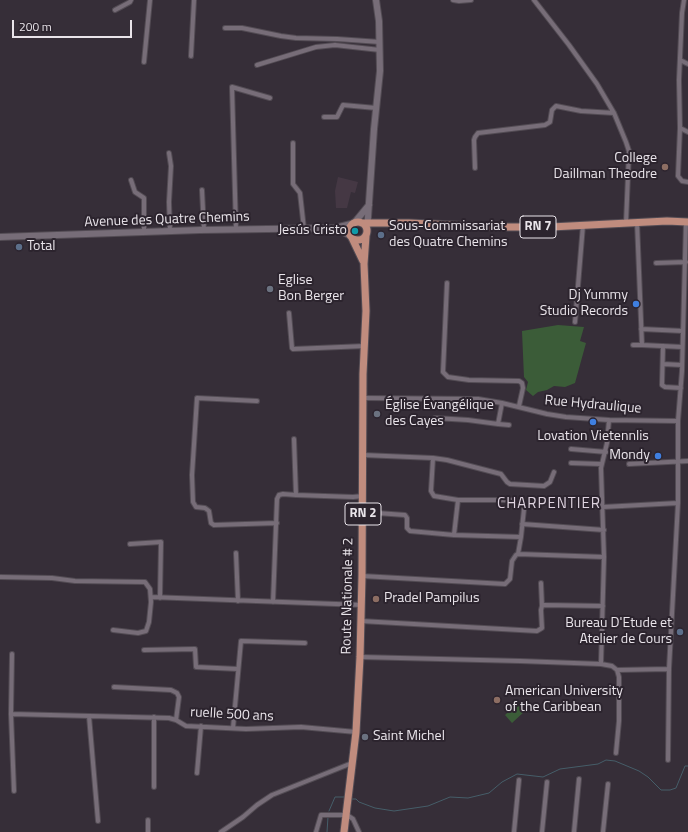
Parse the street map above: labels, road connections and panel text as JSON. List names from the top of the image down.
{
  "streets": {
    "main road": [
      "Avenue des Quatre Chemins",
      "RN 7",
      "RN 2",
      "Route Nationale # 2"
    ],
    "street": ["Rue Hydraulique", "ruelle 500 ans"]
  },
  "crossings": [
    ["Avenue des Quatre Chemins", "RN 7"],
    ["Avenue des Quatre Chemins", "Route Nationale # 2"],
    ["RN 7", "Route Nationale # 2"],
    ["Rue Hydraulique", "Route Nationale # 2"],
    ["Route Nationale # 2", "ruelle 500 ans"]
  ],
  "districts": ["CHARPENTIER"],
  "places": [
    "College Daillman Theodre",
    "Jesús Cristo",
    "Sous-Commissariat des Quatre Chemins",
    "Total",
    "Eglise Bon Berger",
    "Dj Yummy Studio Records",
    "Église Évangélique des Cayes",
    "Lovation Vietennlis",
    "Mondy",
    "Pradel Pampilus",
    "Bureau D'Etude et Atelier de Cours",
    "American University of the Caribbean",
    "Saint Michel"
  ],
  "scale_bar": "200 m"
}
